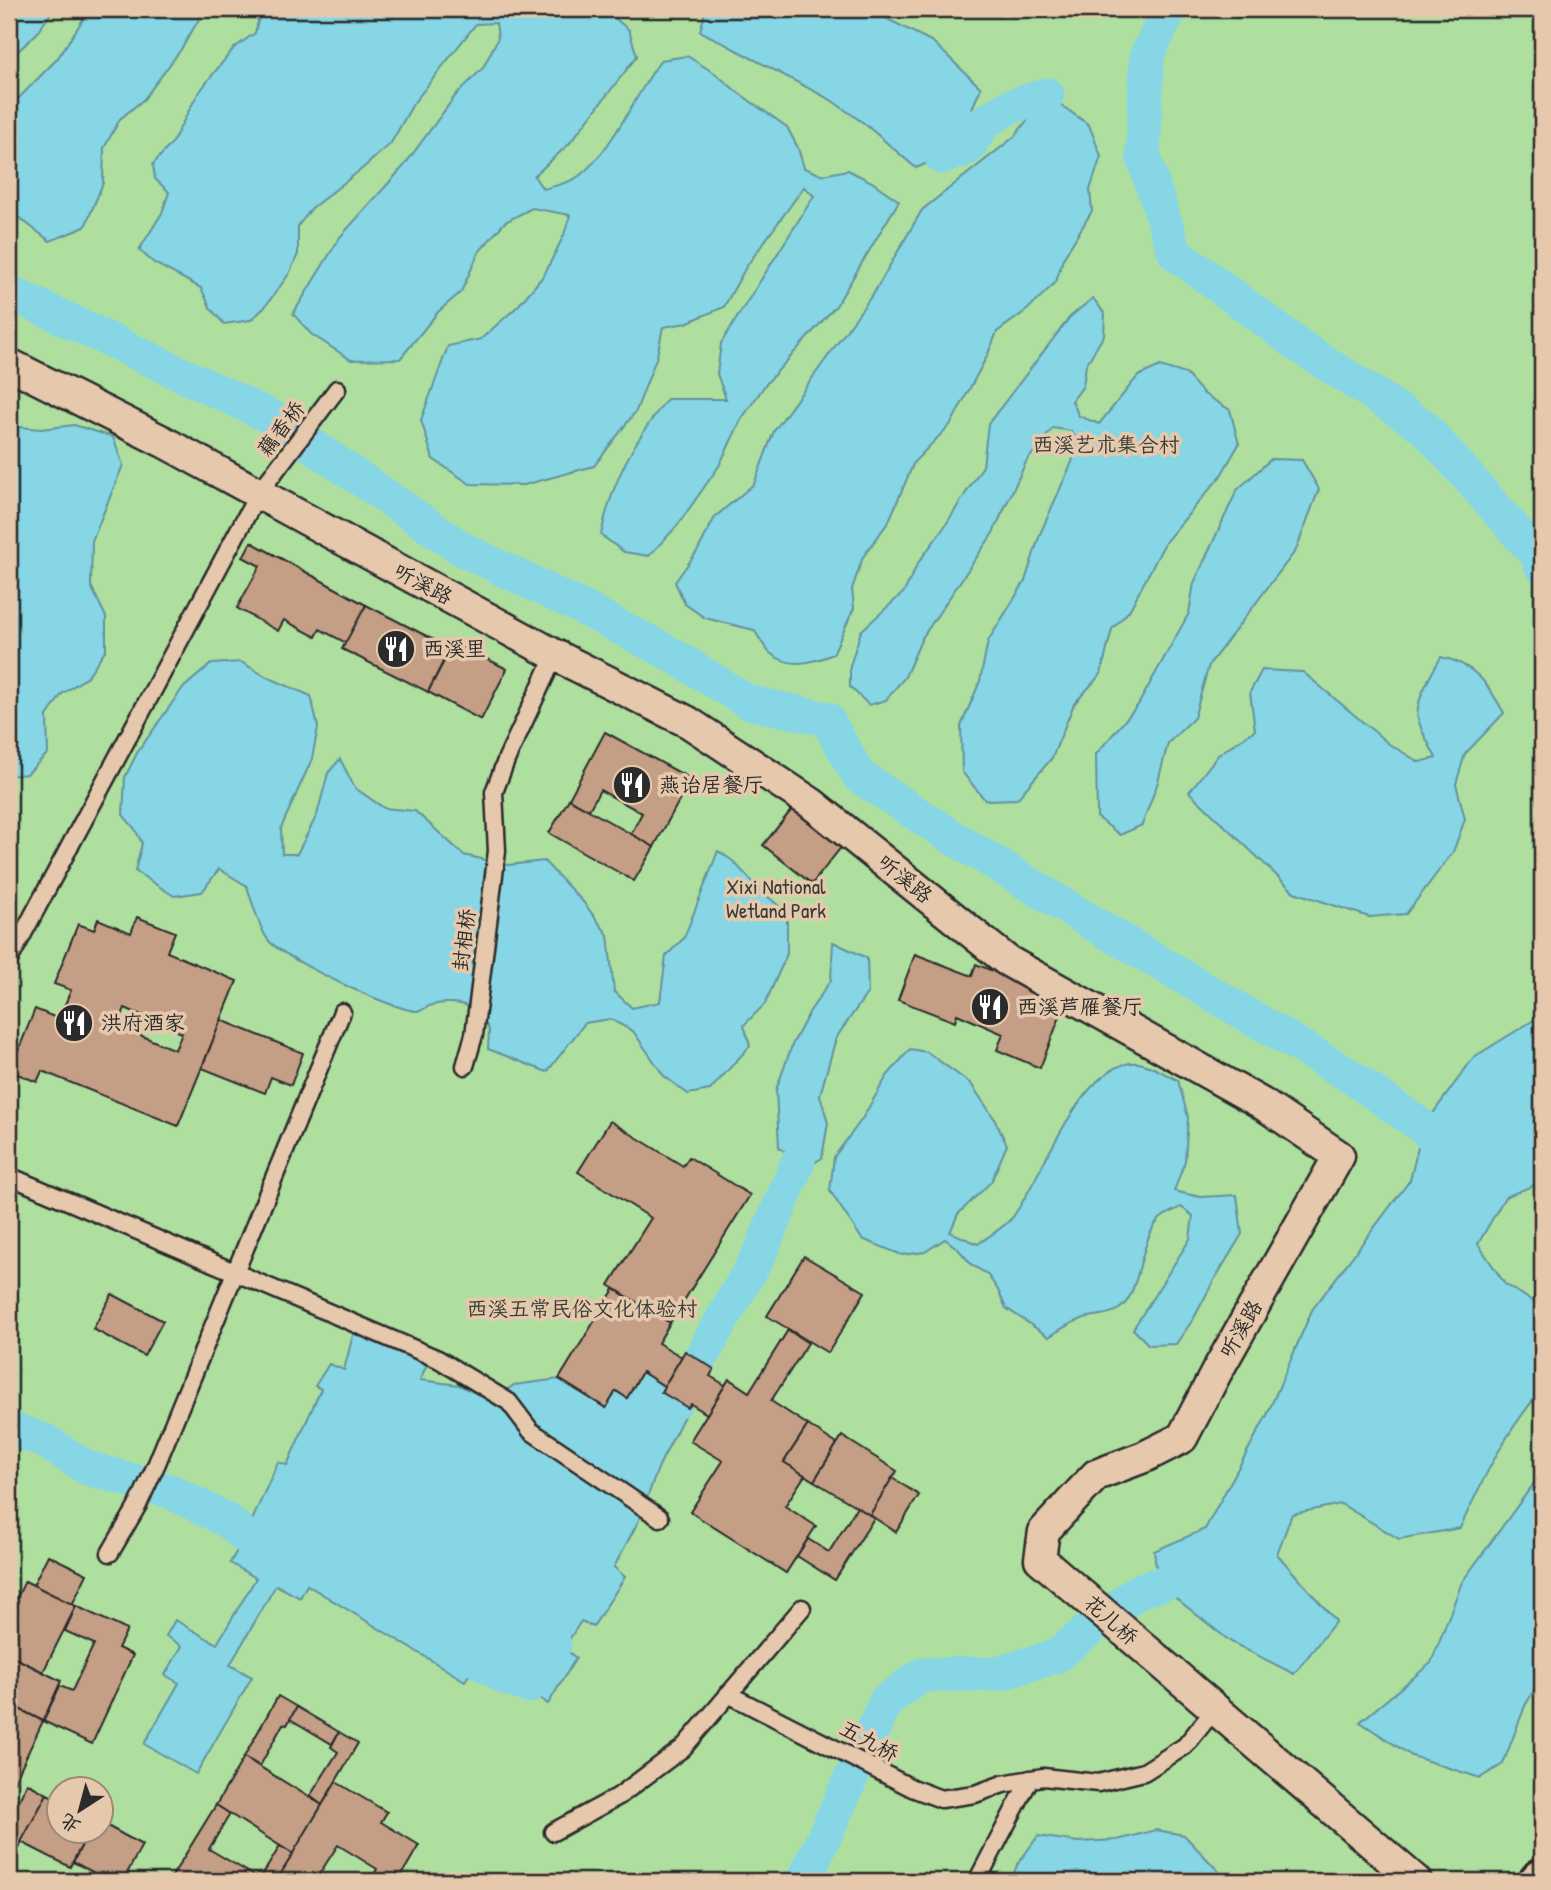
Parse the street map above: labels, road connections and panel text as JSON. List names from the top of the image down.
{
  "streets": {
    "street": ["听溪路", "花儿桥"],
    "lane": ["藕香桥", "封相桥", "五九桥"]
  },
  "crossings": [
    ["藕香桥", "听溪路"],
    ["听溪路", "封相桥"],
    ["听溪路", "花儿桥"],
    ["花儿桥", "五九桥"]
  ],
  "parks": ["西溪艺术集合村", "Xixi National Wetland Park", "西溪五常民俗文化体验村"],
  "places": {
    "restaurant": [
      "西溪里",
      "燕诒居餐厅",
      "西溪芦雁餐厅",
      "洪府酒家"
    ]
  },
  "north": "bottom left"
}
